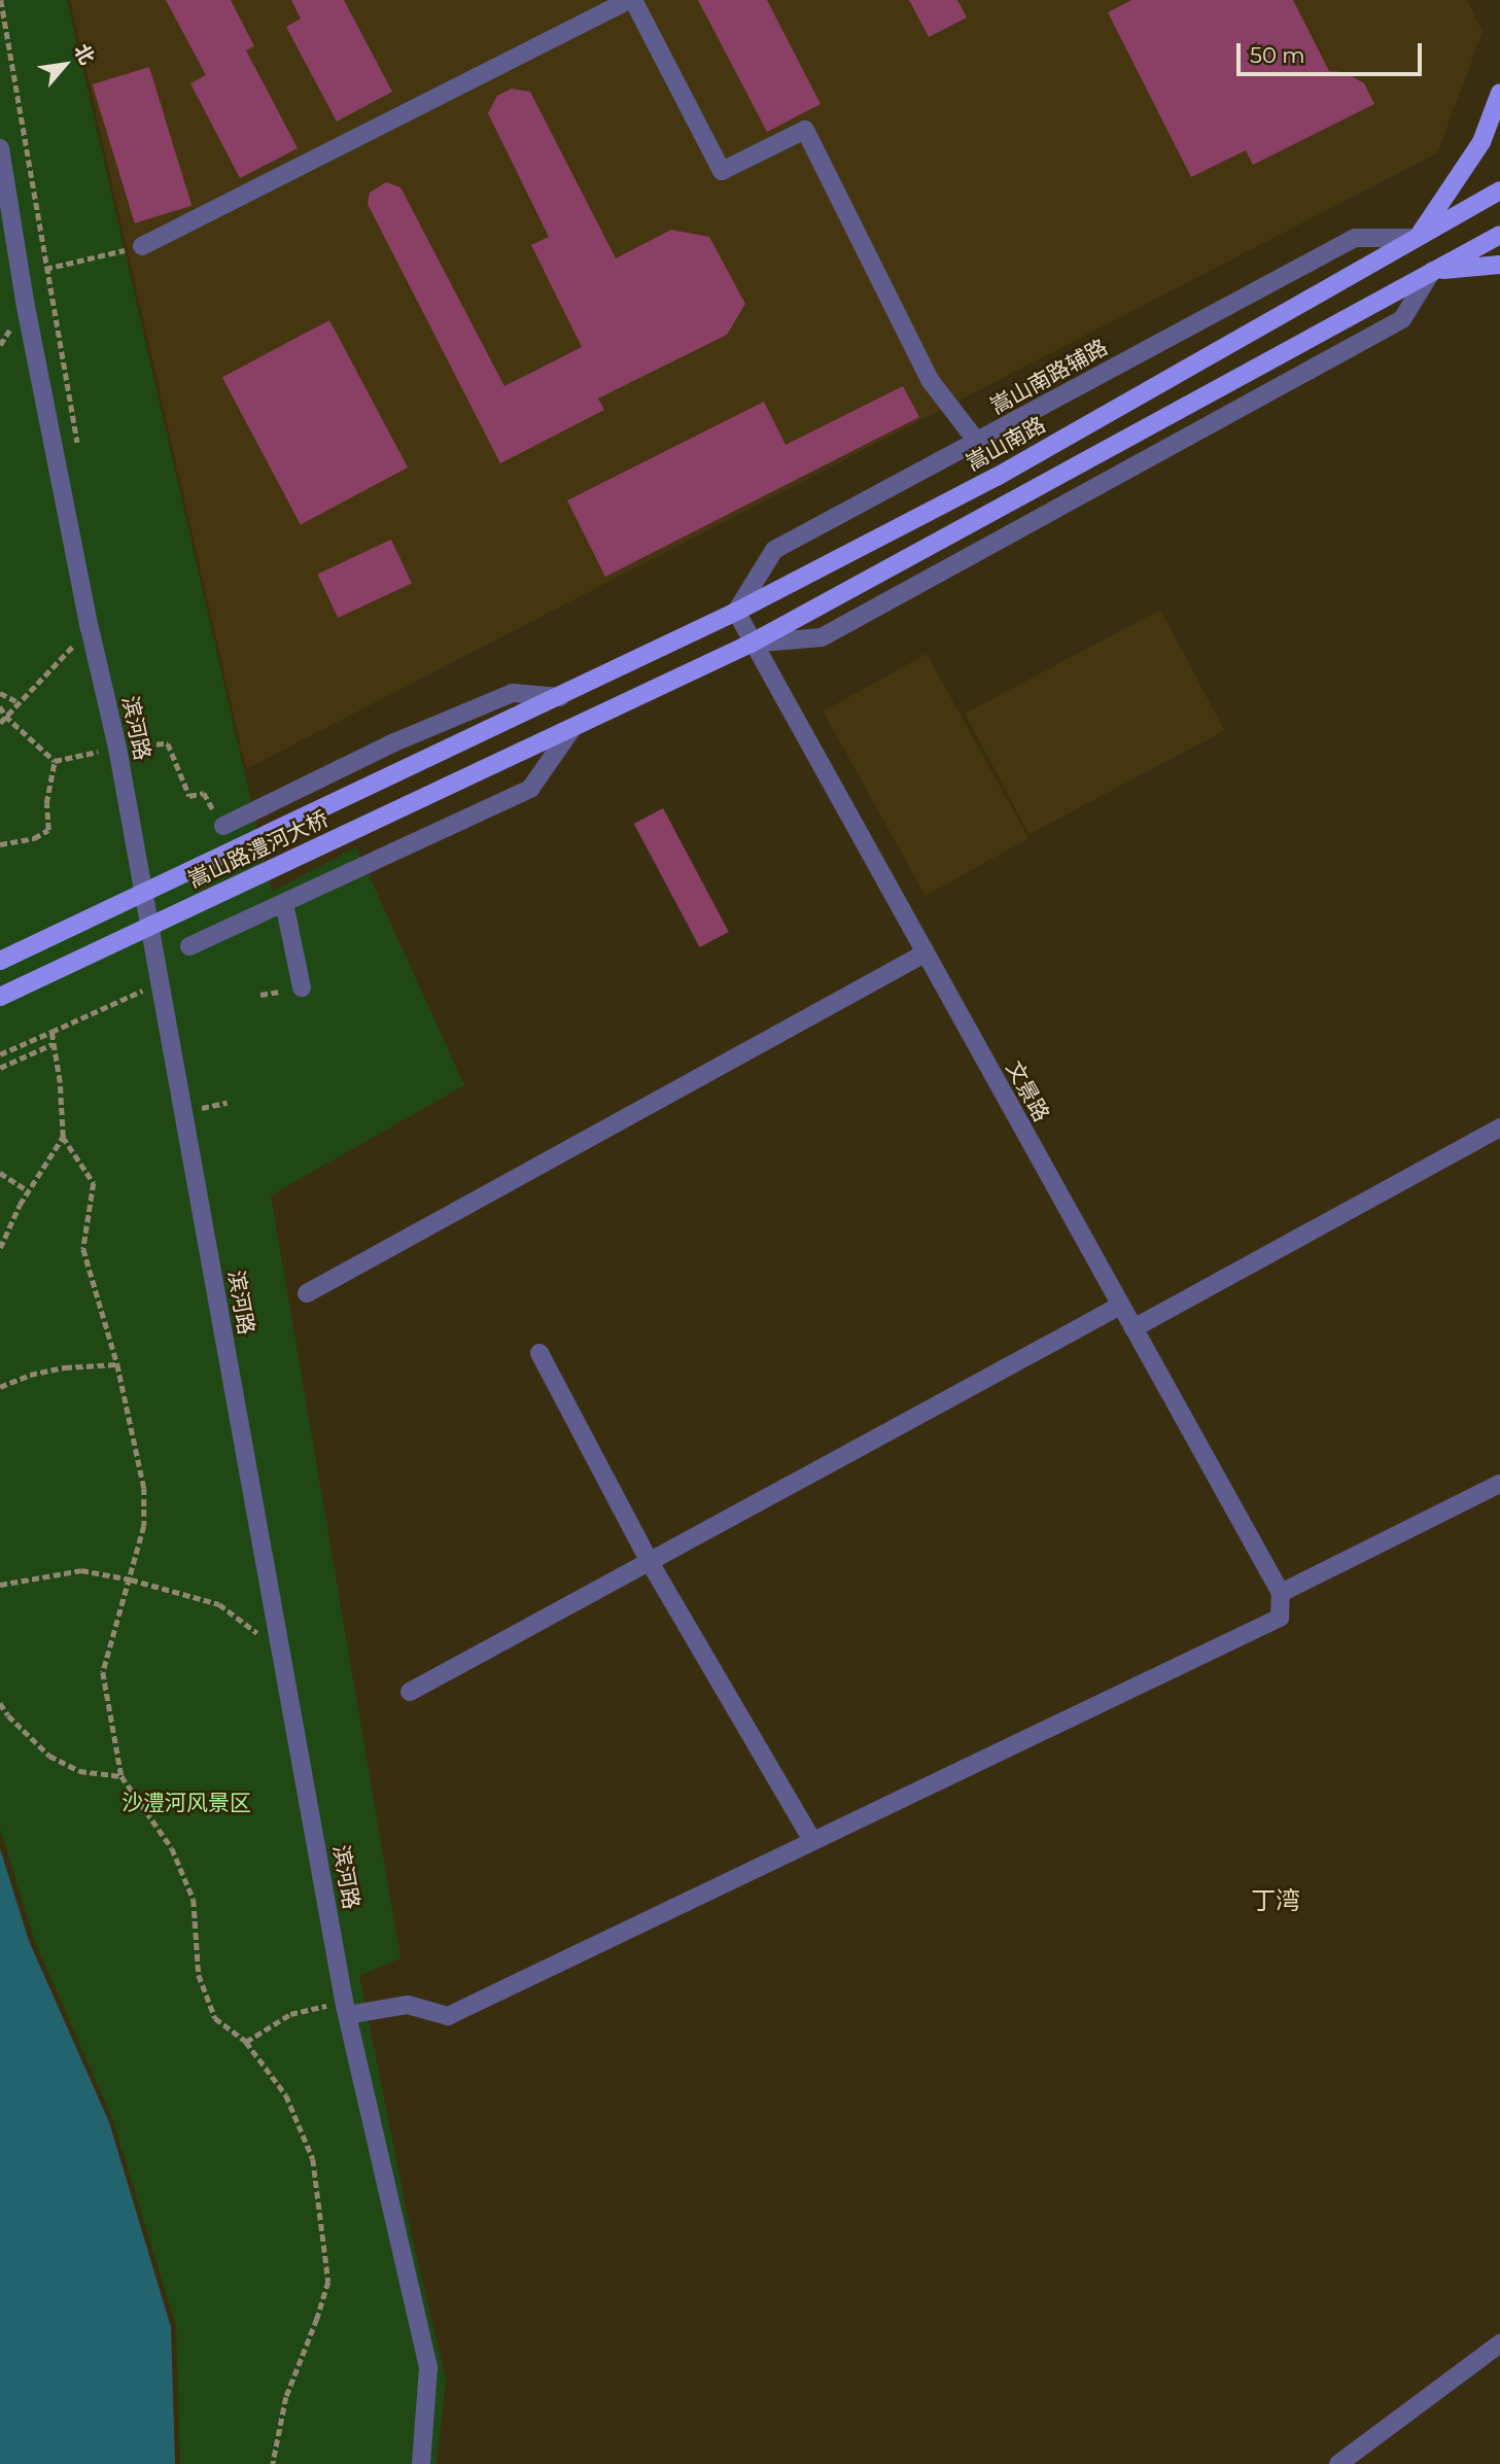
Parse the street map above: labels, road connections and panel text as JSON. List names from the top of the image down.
{
  "streets": {
    "main road": ["嵩山南路", "嵩山路澧河大桥"],
    "street": ["嵩山南路辅路", "滨河路", "文景路"]
  },
  "crossings": [
    ["嵩山南路辅路", "嵩山南路"],
    ["嵩山南路辅路", "文景路"],
    ["嵩山南路", "嵩山路澧河大桥"],
    ["嵩山南路", "文景路"]
  ],
  "districts": ["丁湾"],
  "parks": ["沙澧河风景区"],
  "scale_bar": "50 m",
  "north": "top right"
}
